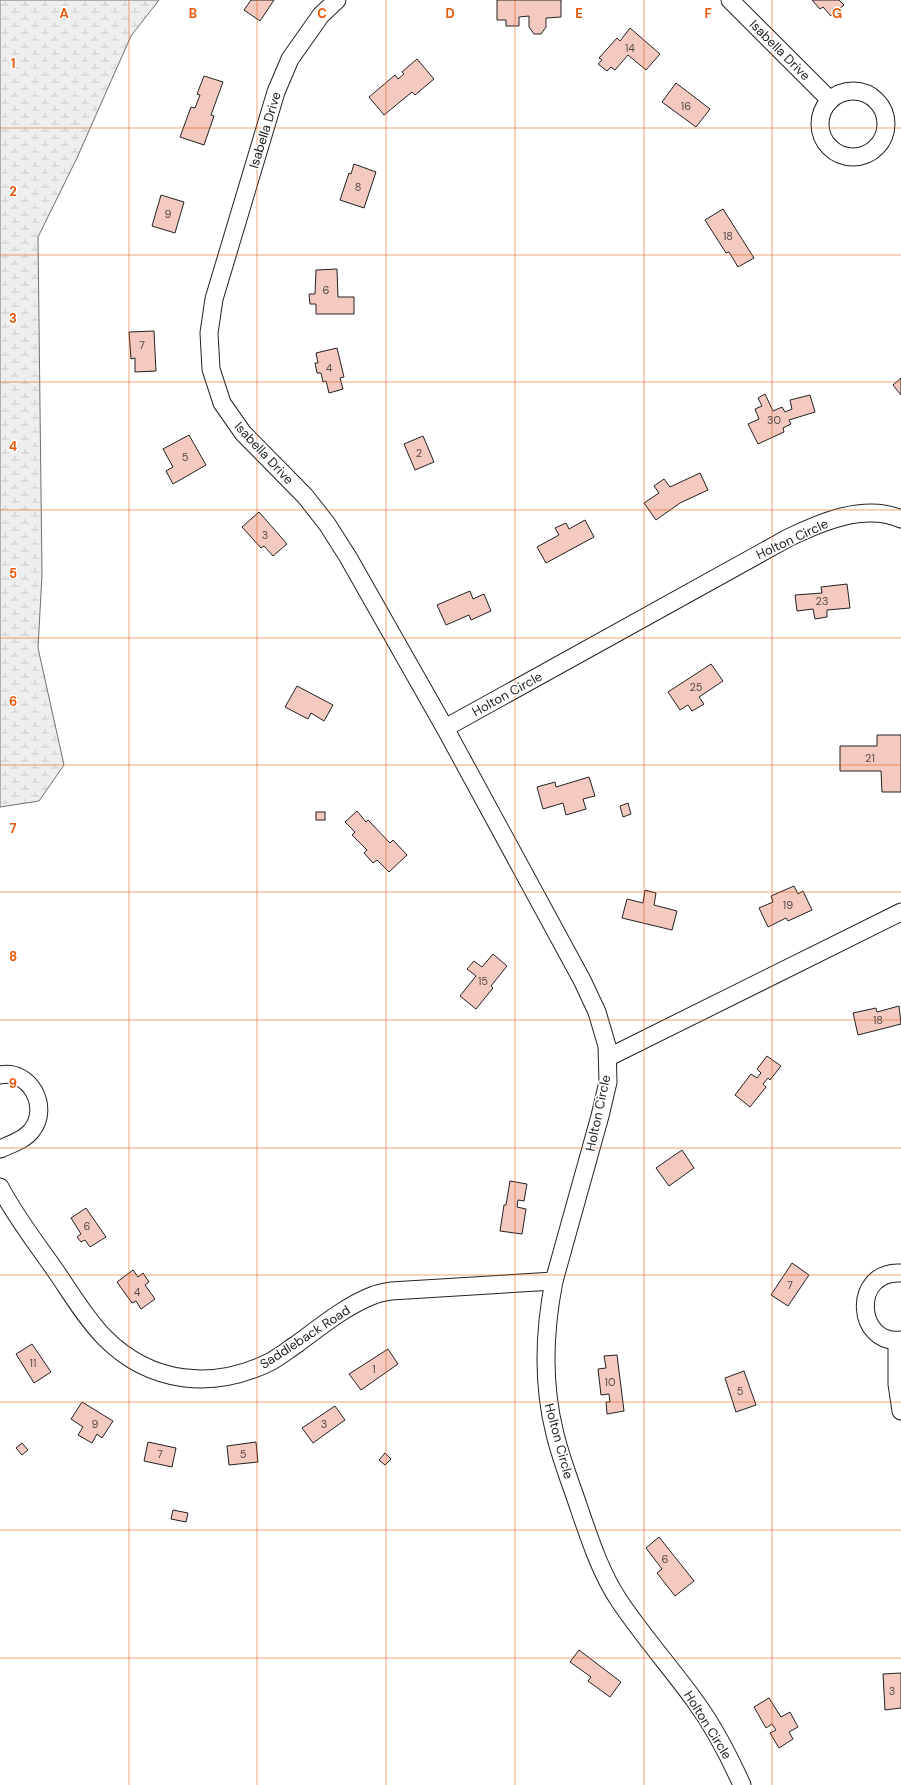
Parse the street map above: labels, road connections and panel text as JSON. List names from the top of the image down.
{
  "streets": {
    "street": ["Isabella Drive", "Holton Circle", "Saddleback Road"]
  },
  "crossings": [
    ["Isabella Drive", "Holton Circle"],
    ["Holton Circle", "Saddleback Road"]
  ],
  "house_numbers": [
    "14",
    "16",
    "8",
    "9",
    "18",
    "6",
    "7",
    "4",
    "30",
    "2",
    "5",
    "3",
    "23",
    "25",
    "21",
    "19",
    "15",
    "18",
    "6",
    "7",
    "4",
    "11",
    "1",
    "10",
    "5",
    "9",
    "3",
    "7",
    "5",
    "6",
    "3"
  ],
  "grid": {
    "columns": [
      "A",
      "B",
      "C",
      "D",
      "E",
      "F",
      "G"
    ],
    "rows": [
      "1",
      "2",
      "3",
      "4",
      "5",
      "6",
      "7",
      "8",
      "9"
    ]
  }
}
